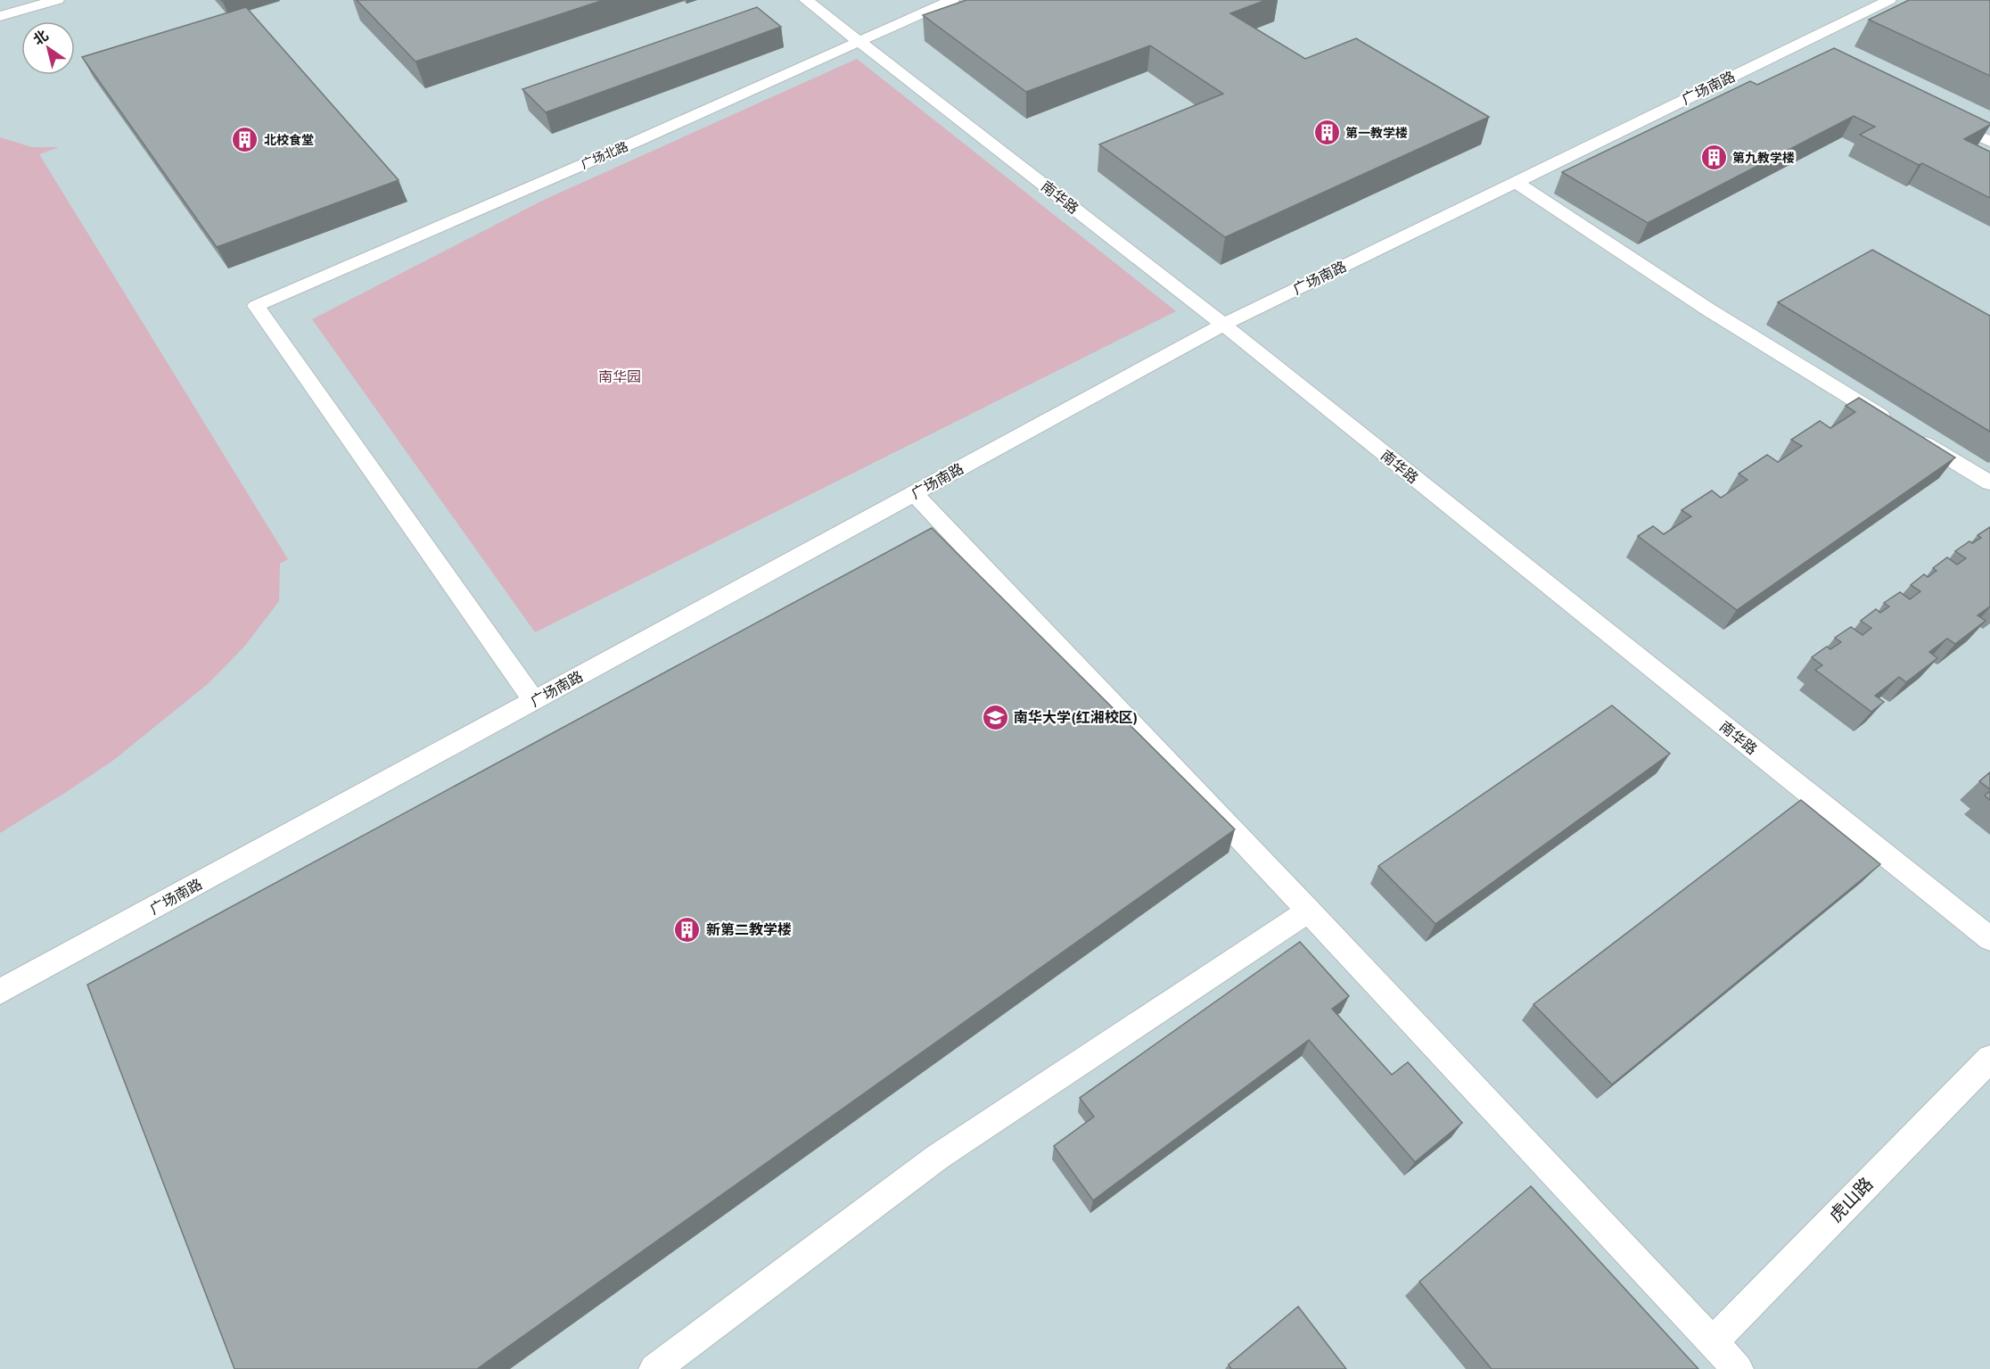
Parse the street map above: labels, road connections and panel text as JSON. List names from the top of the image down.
{
  "streets": {
    "lane": [
      "广场南路",
      "广场北路",
      "南华路",
      "虎山路"
    ]
  },
  "crossings": [
    ["广场南路", "广场北路"],
    ["广场南路", "南华路"],
    ["广场北路", "南华路"]
  ],
  "parks": ["南华园"],
  "places": {
    "building": [
      "第一教学楼",
      "北校食堂",
      "第九教学楼",
      "新第二教学楼"
    ],
    "school or university": ["南华大学(红湘校区)"]
  },
  "north": "top left"
}
